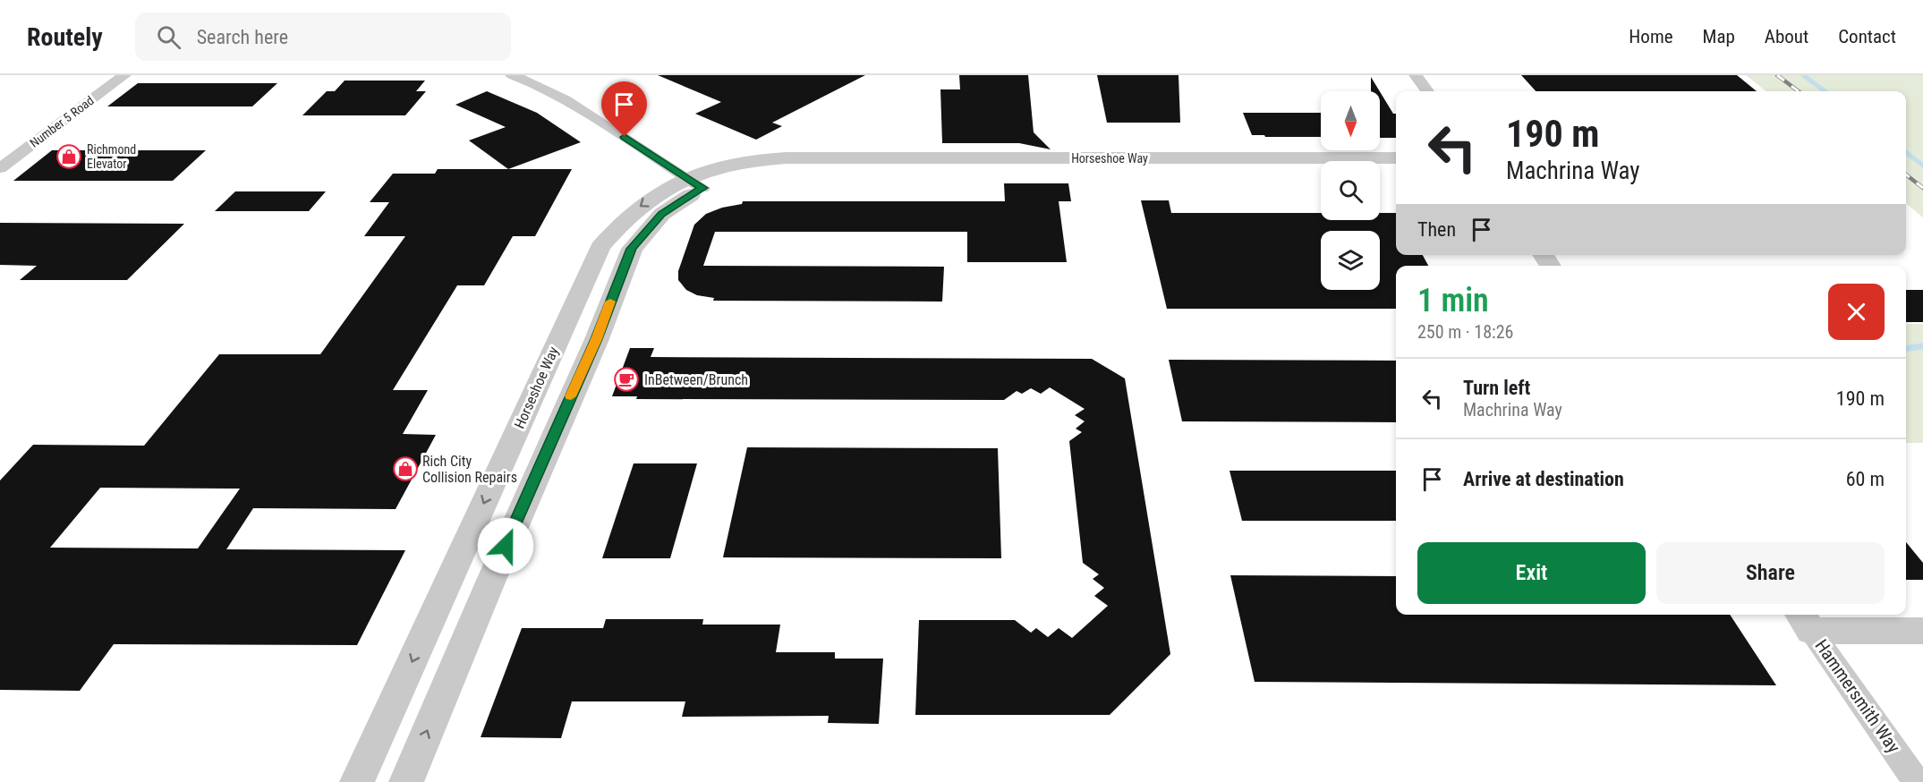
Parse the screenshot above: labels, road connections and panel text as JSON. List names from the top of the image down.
{
  "streets": {
    "street": ["Number 5 Road", "Horseshoe Way", "Hammersmith Way"]
  },
  "places": {
    "shop": ["Richmond Elevator", "Rich City Collision Repairs"],
    "cafe": ["InBetween/Brunch"]
  },
  "north": "bottom",
  "page": {
    "header": "Routely",
    "search": "Search here",
    "nav": [
      "Home",
      "Map",
      "About",
      "Contact"
    ],
    "turn": ["190 m", "Machrina Way"],
    "then": "Then",
    "heading": ["1 min", "250 m · 18:26"],
    "list": [
      {
        "name": "Turn left",
        "note": "Machrina Way",
        "value": "190 m"
      },
      {
        "name": "Arrive at destination",
        "value": "60 m"
      }
    ],
    "buttons": ["Exit", "Share"]
  }
}
